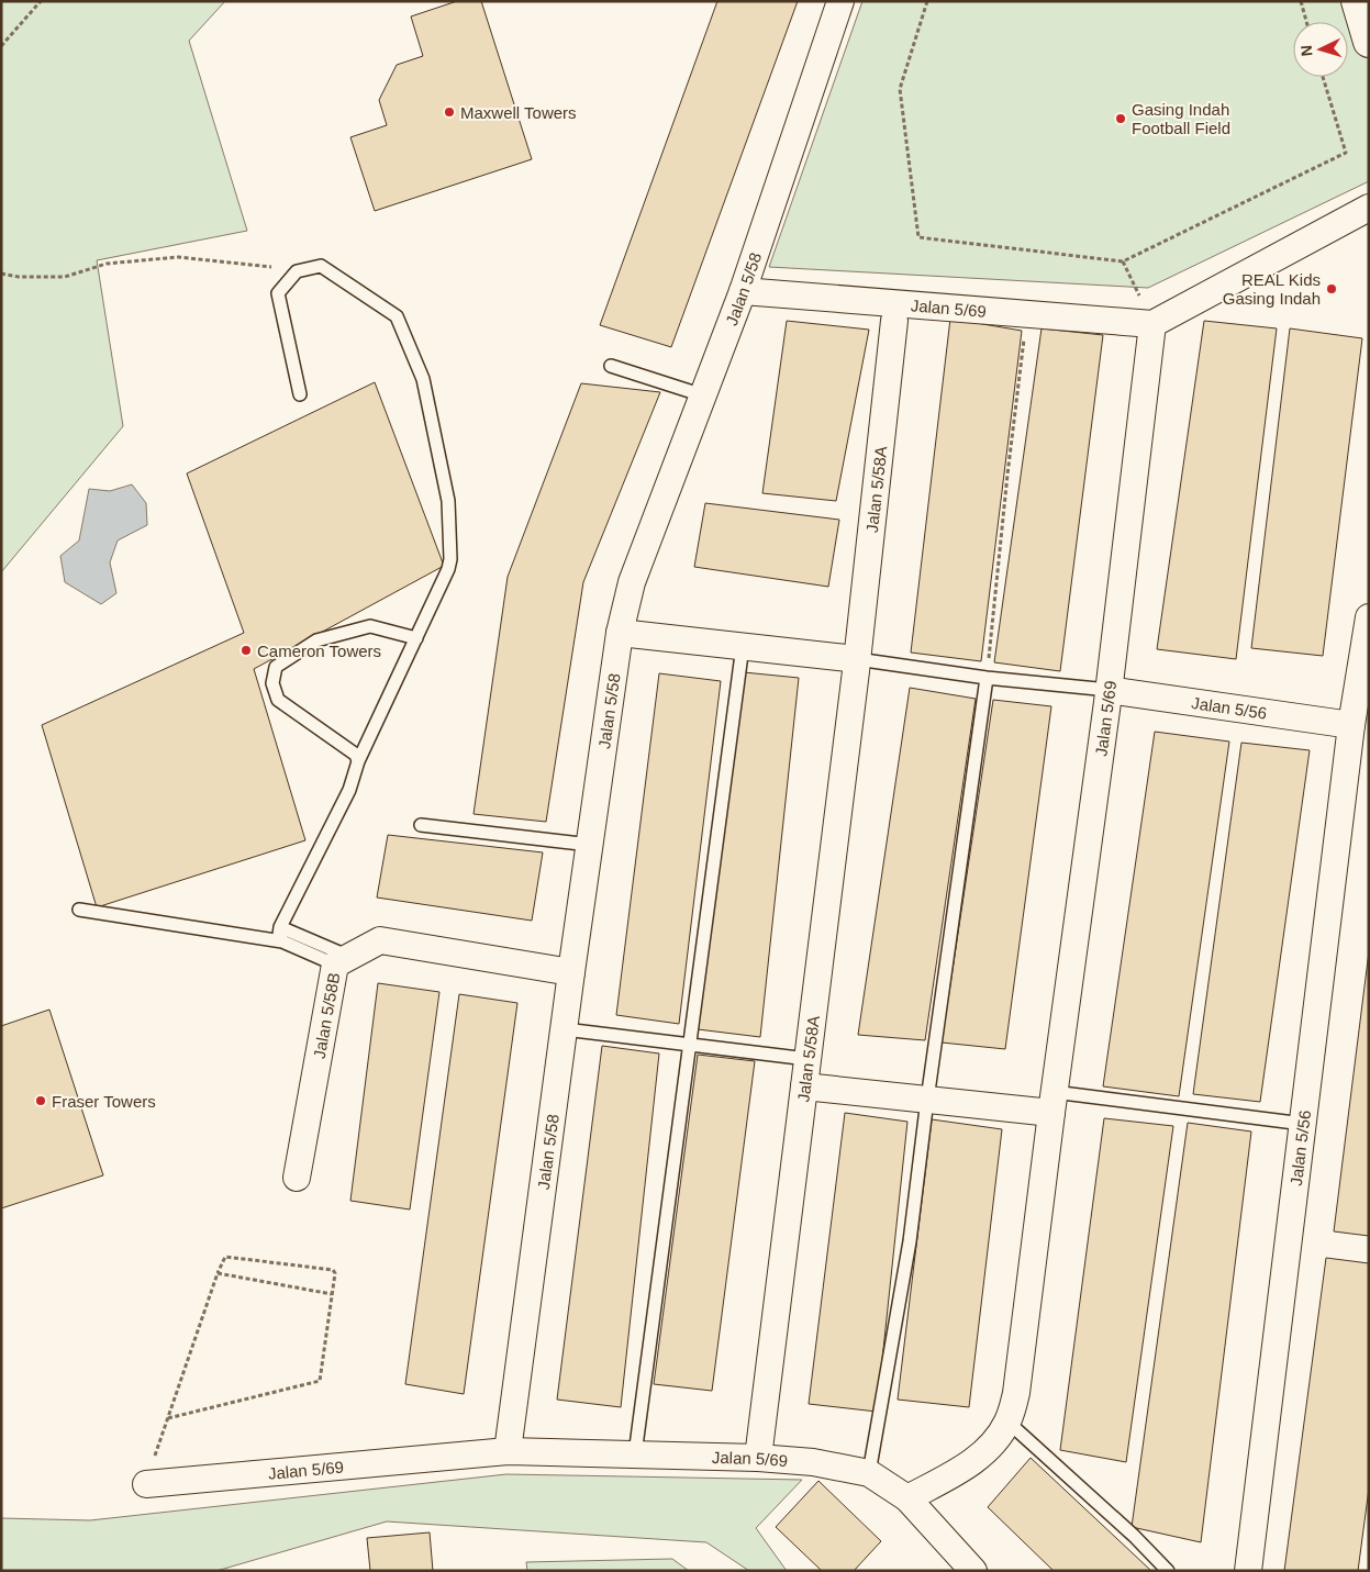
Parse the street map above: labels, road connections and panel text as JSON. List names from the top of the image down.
{
  "streets": {
    "street": [
      "Jalan 5/58",
      "Jalan 5/69",
      "Jalan 5/58A",
      "Jalan 5/56",
      "Jalan 5/58B"
    ]
  },
  "crossings": [
    ["Jalan 5/58", "Jalan 5/69"],
    ["Jalan 5/58", "Jalan 5/58B"],
    ["Jalan 5/69", "Jalan 5/58A"],
    ["Jalan 5/69", "Jalan 5/56"]
  ],
  "places": [
    "Maxwell Towers",
    "Gasing Indah Football Field",
    "REAL Kids Gasing Indah",
    "Cameron Towers",
    "Fraser Towers"
  ],
  "north": "left"
}
